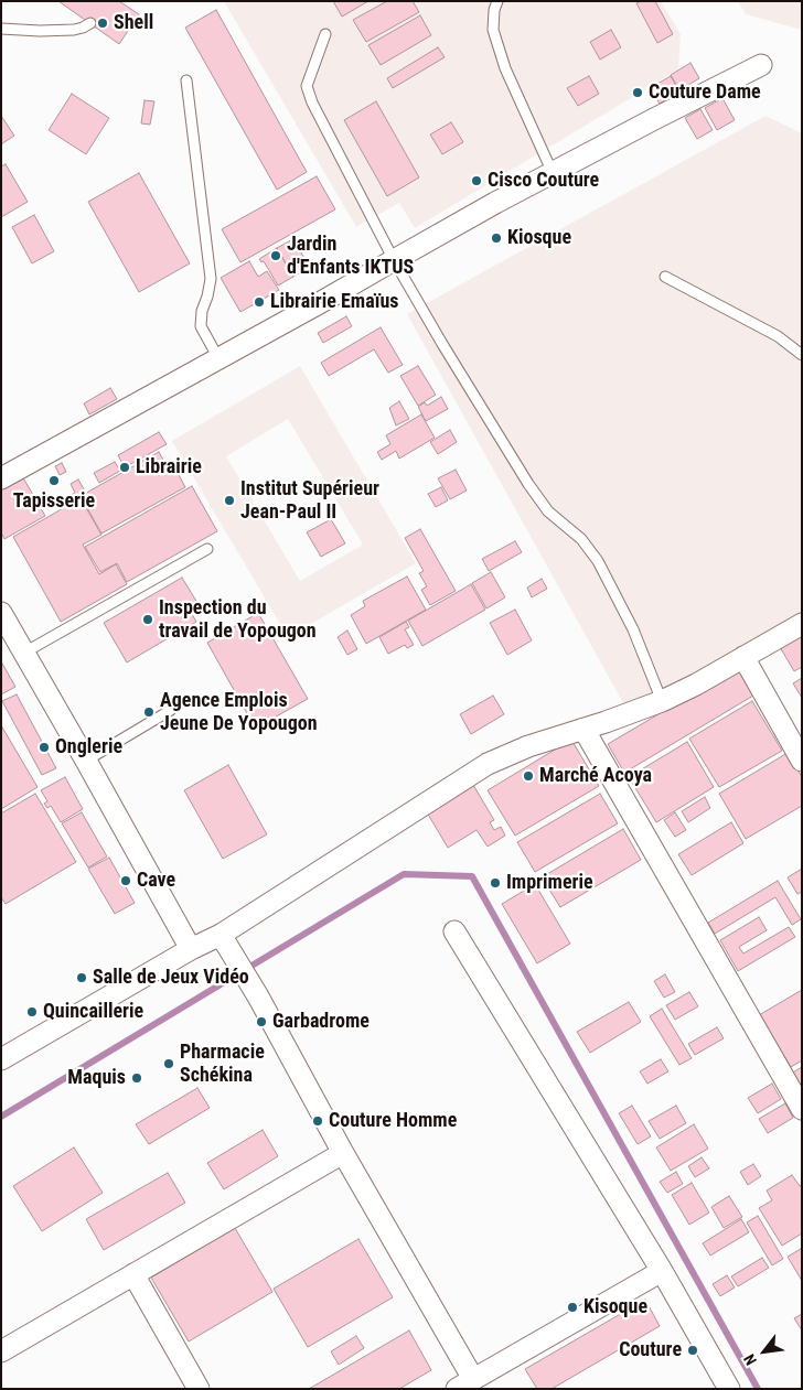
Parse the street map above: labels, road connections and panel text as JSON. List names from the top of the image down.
{
  "places": [
    "Shell",
    "Couture Dame",
    "Cisco Couture",
    "Kiosque",
    "Jardin d'Enfants IKTUS",
    "Librairie Emaïus",
    "Librairie",
    "Tapisserie",
    "Institut Supérieur Jean-Paul II",
    "Inspection du travail de Yopougon",
    "Agence Emplois Jeune De Yopougon",
    "Onglerie",
    "Marché Acoya",
    "Cave",
    "Imprimerie",
    "Salle de Jeux Vidéo",
    "Quincaillerie",
    "Garbadrome",
    "Pharmacie Schékina",
    "Maquis",
    "Couture Homme",
    "Kisoque",
    "Couture"
  ],
  "north": "bottom left"
}
